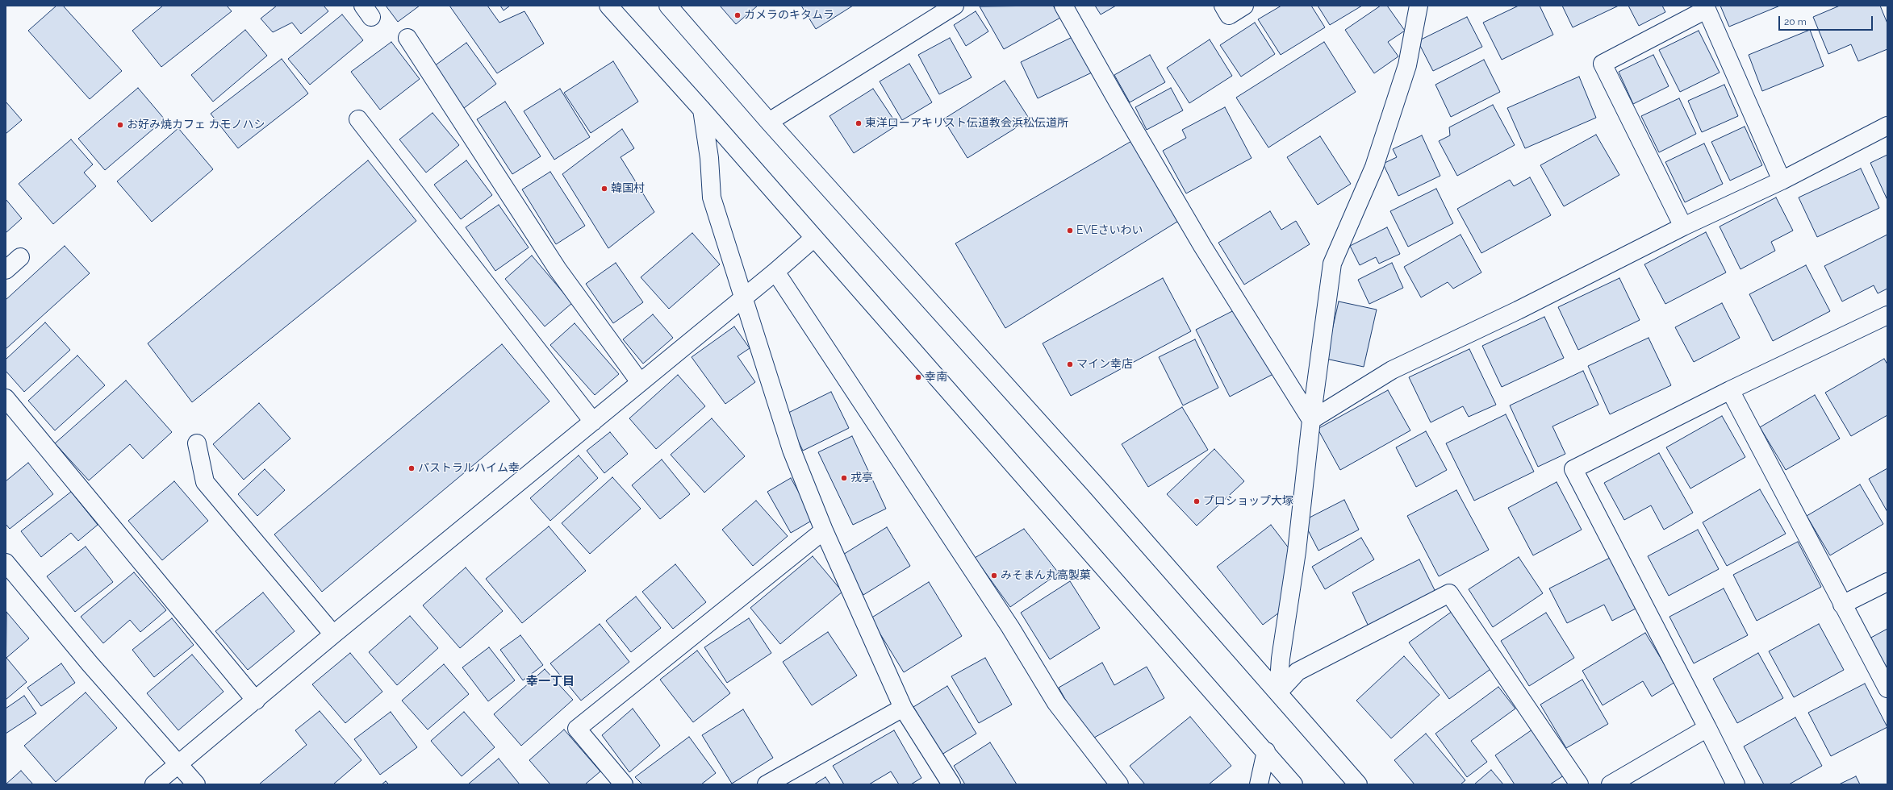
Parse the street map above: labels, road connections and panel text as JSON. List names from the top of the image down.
{
  "districts": ["幸一丁目"],
  "places": [
    "カメラのキタムラ",
    "東洋ローアキリスト伝道教会浜松伝道所",
    "お好み焼カフェ カモノハシ",
    "韓国村",
    "EVEさいわい",
    "マイン幸店",
    "幸南",
    "パストラルハイム幸",
    "戎亭",
    "プロショップ大塚",
    "みそまん丸高製菓"
  ],
  "scale_bar": "20 m"
}
